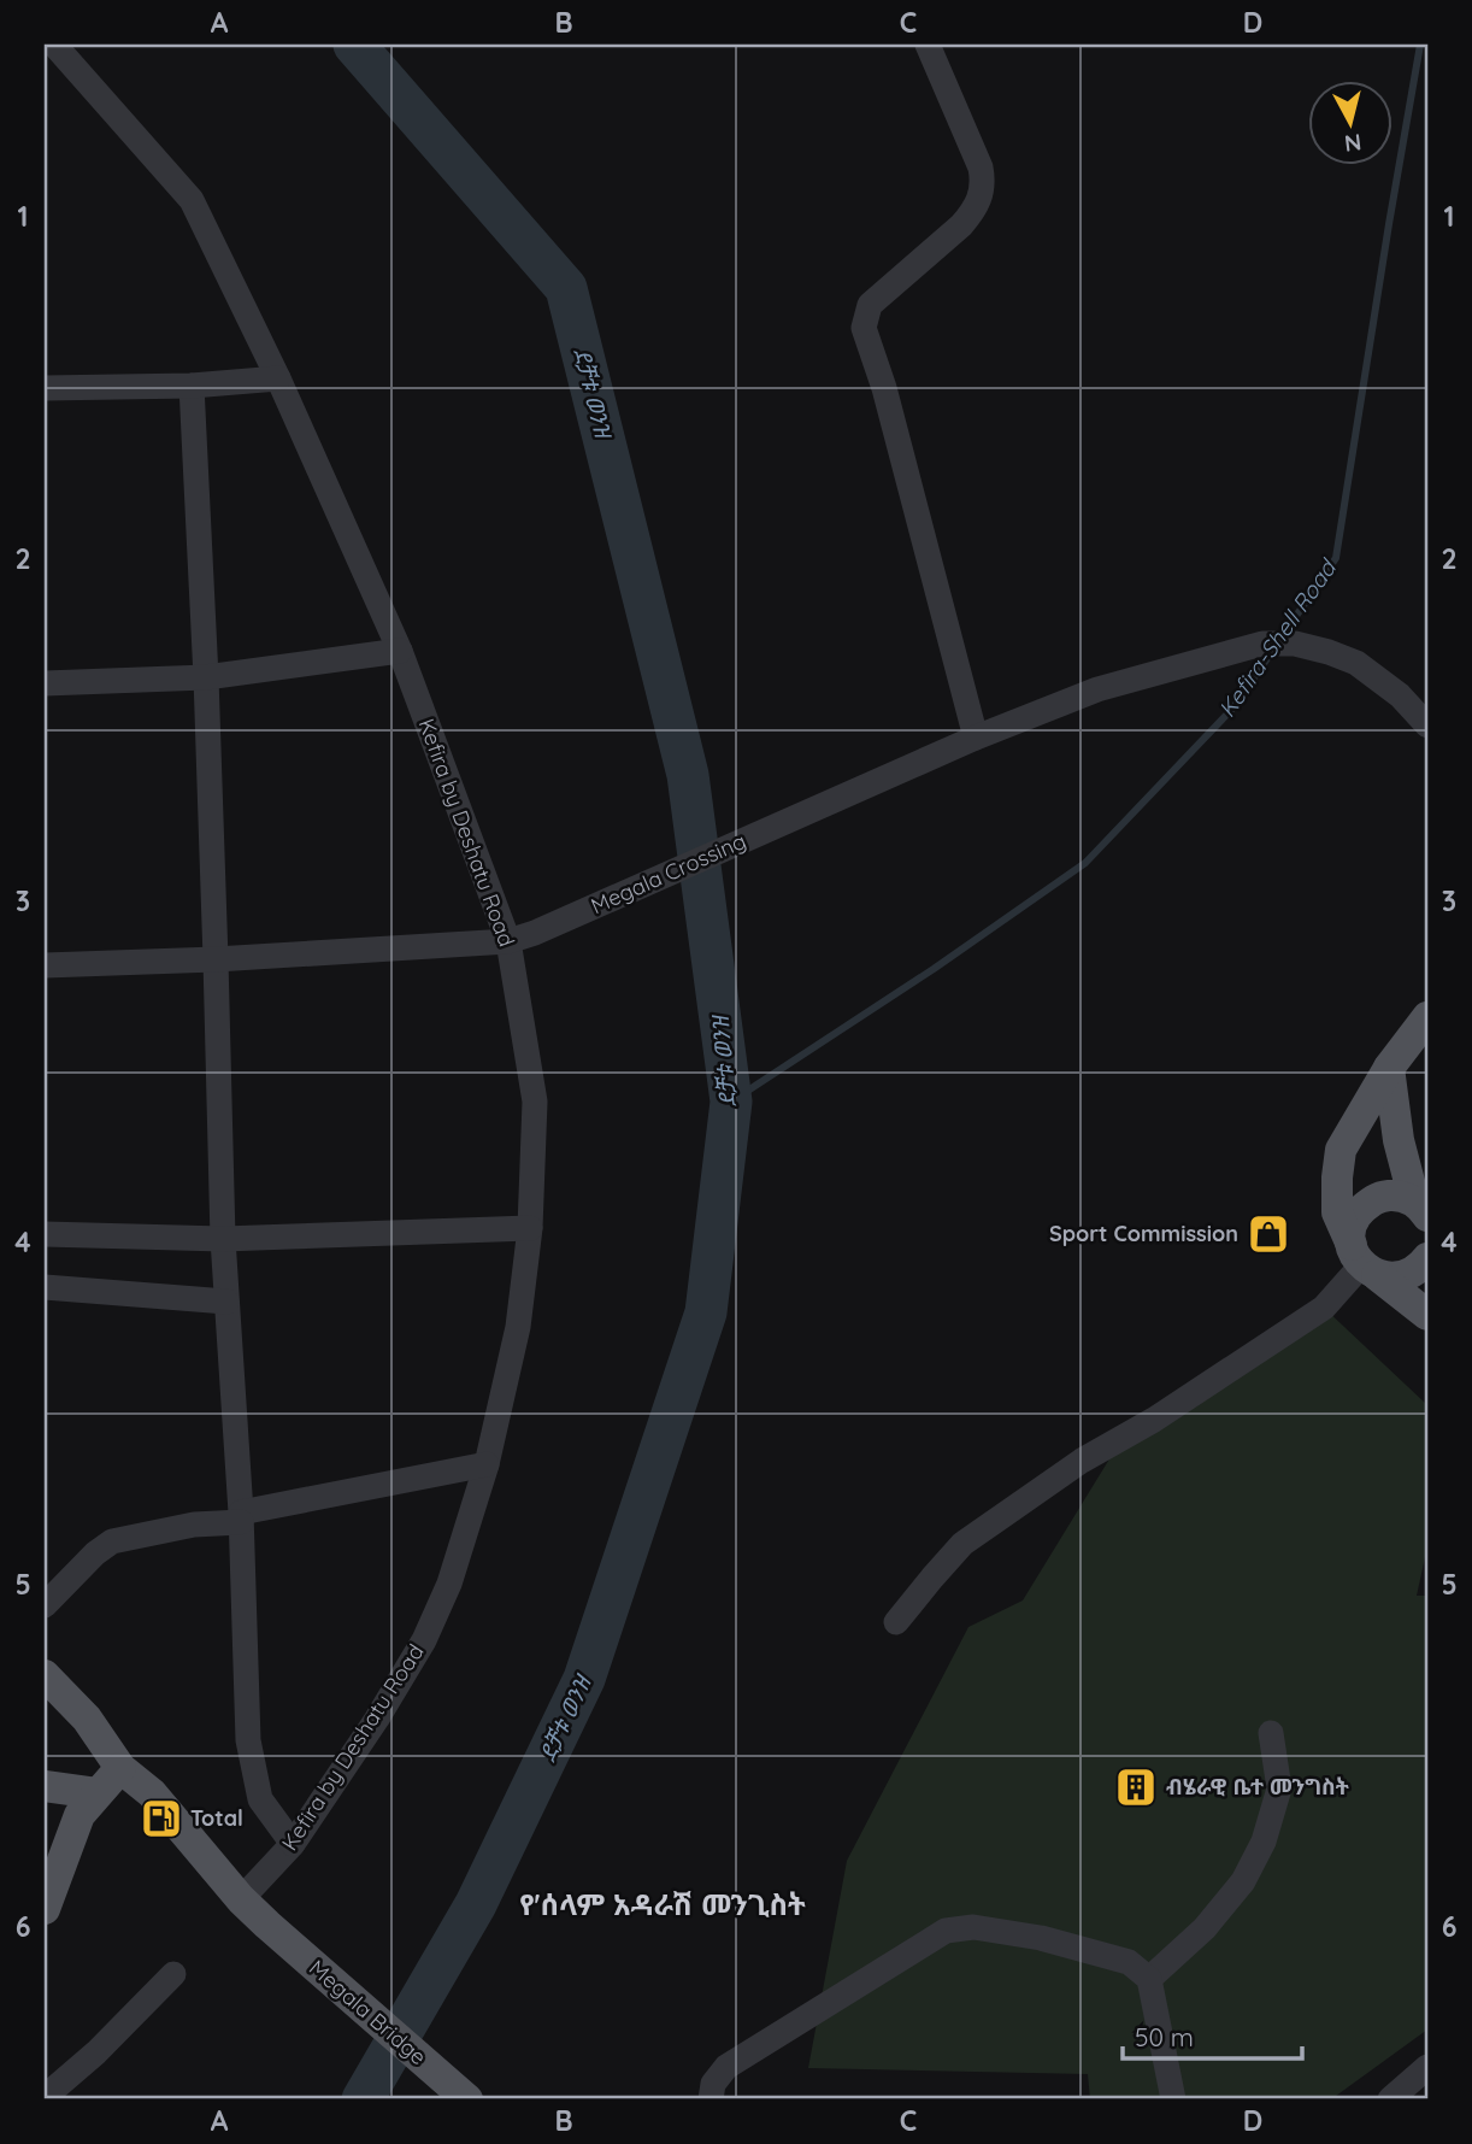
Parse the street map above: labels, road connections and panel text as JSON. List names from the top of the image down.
{
  "streets": {
    "main road": ["Megala Bridge"],
    "street": ["Kefira by Deshatu Road", "Megala Crossing"]
  },
  "crossings": [
    ["Kefira by Deshatu Road", "Megala Crossing"],
    ["Kefira by Deshatu Road", "Megala Bridge"]
  ],
  "districts": ["የ'ሰላም አዳራሽ መንጊስት"],
  "water": ["ደቻቱ ወንዝ", "Kefira-Shell Road"],
  "places": {
    "shop": ["Sport Commission"],
    "building": ["ብሄራዊ ቤተ መንግስት"],
    "fuel station": ["Total"]
  },
  "scale_bar": "50 m",
  "north": "bottom",
  "grid": {
    "columns": [
      "A",
      "B",
      "C",
      "D"
    ],
    "rows": [
      "1",
      "2",
      "3",
      "4",
      "5",
      "6"
    ]
  }
}
